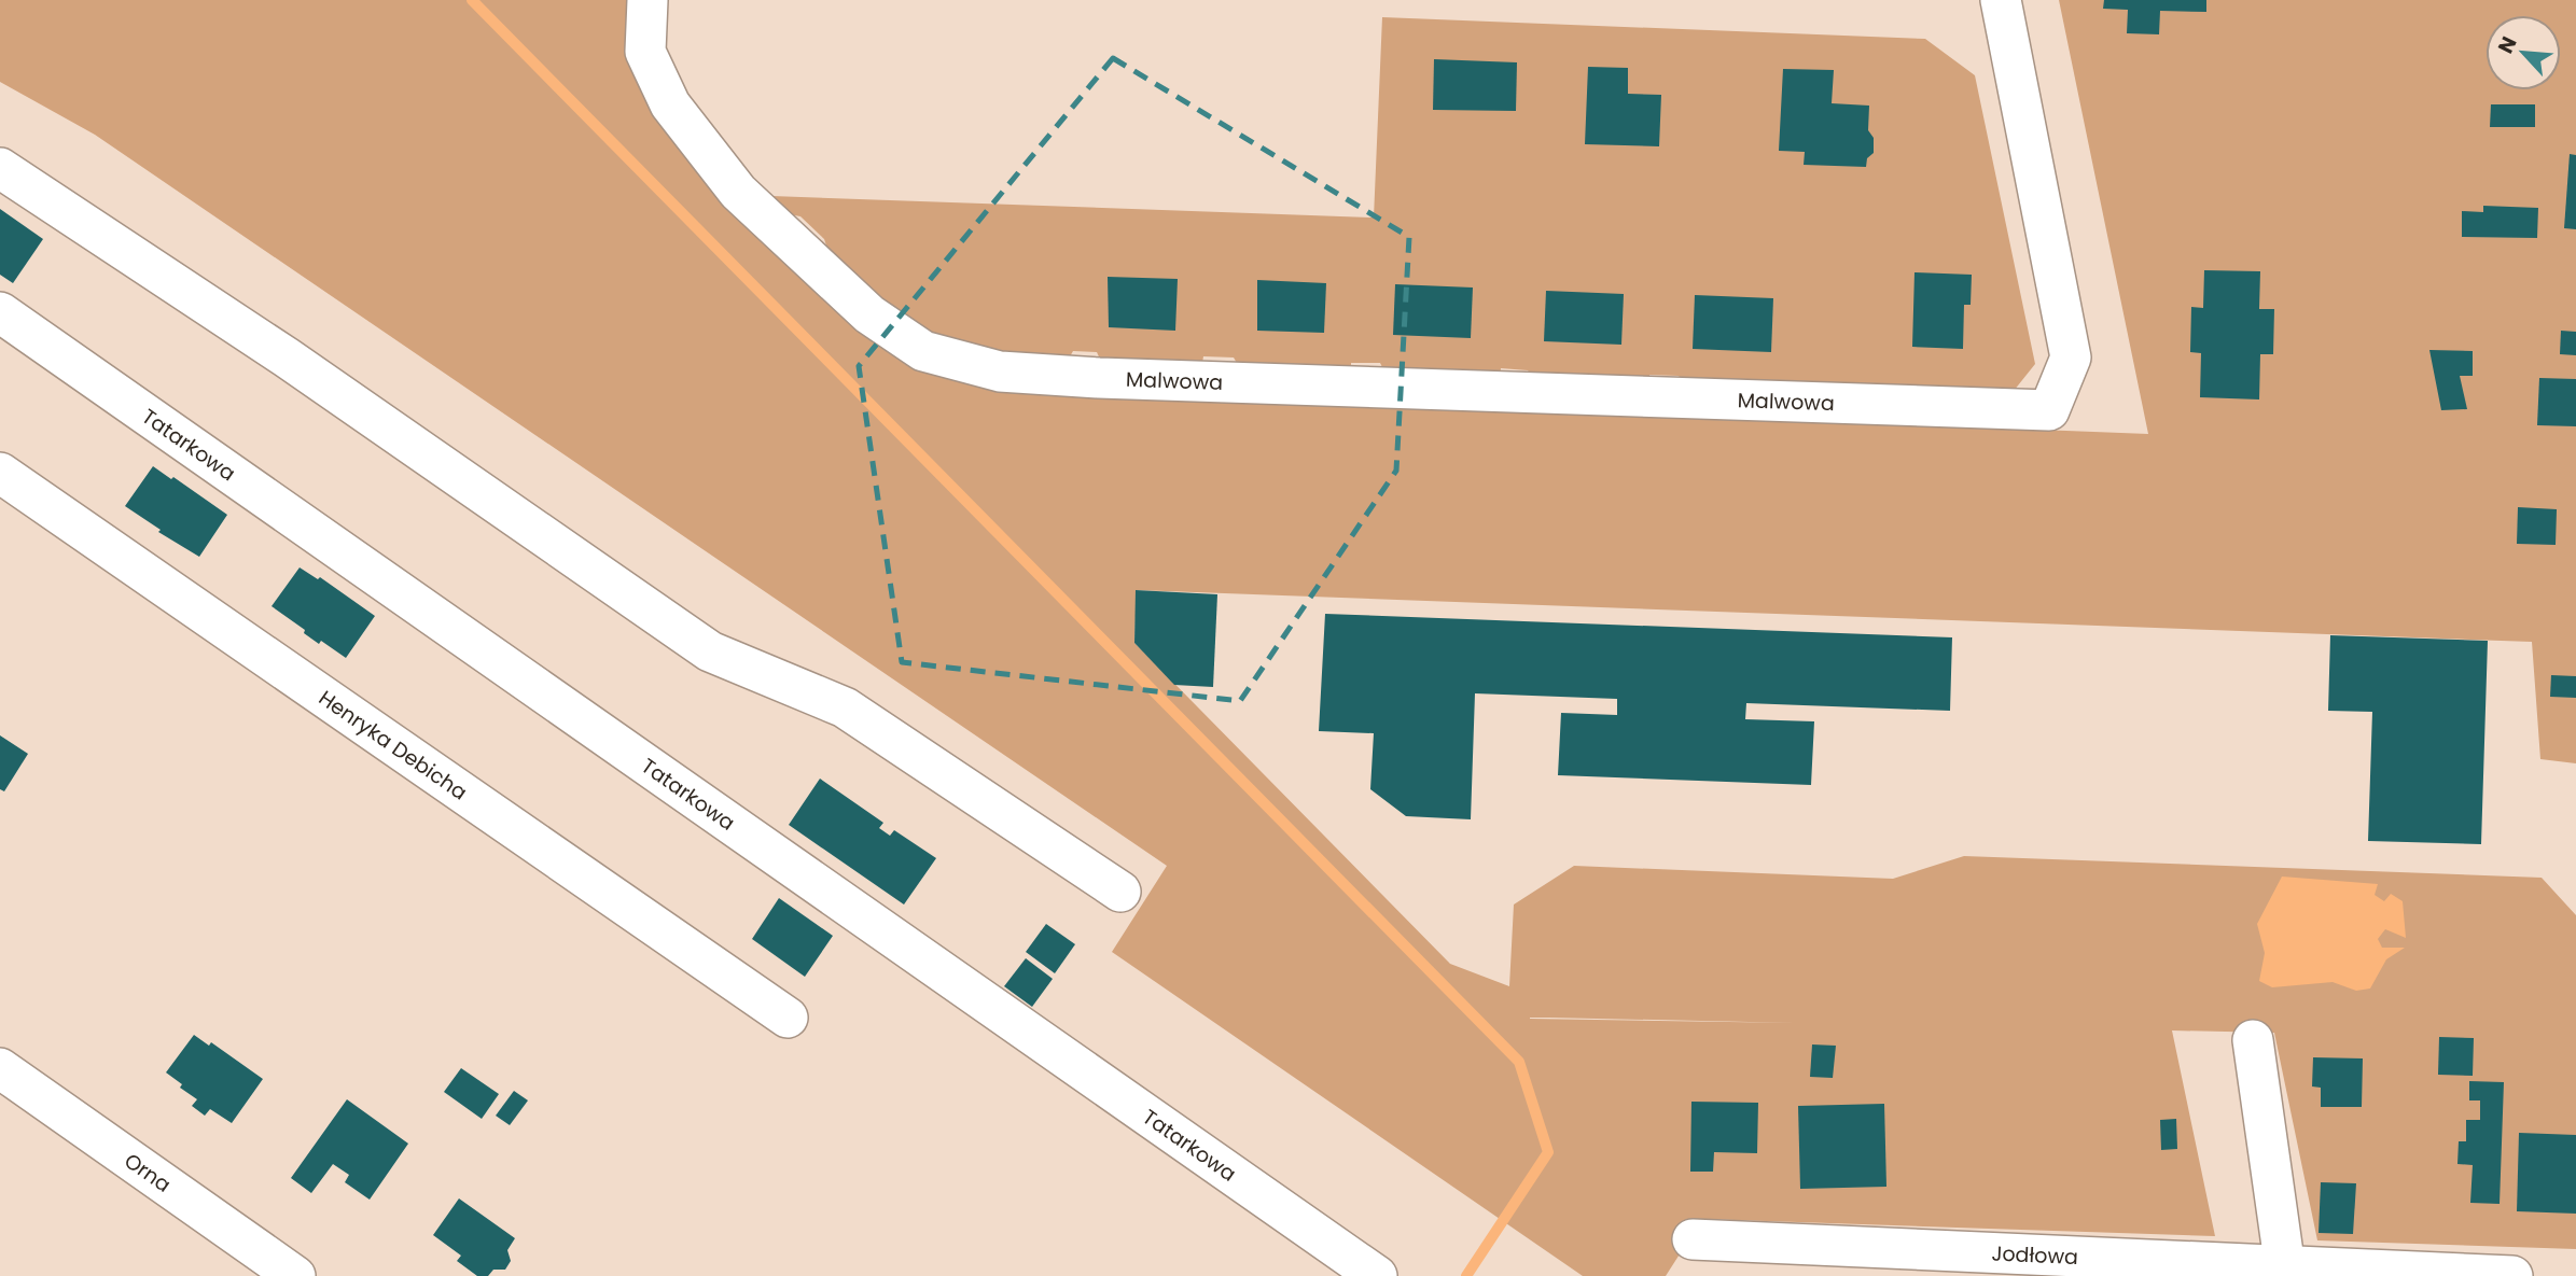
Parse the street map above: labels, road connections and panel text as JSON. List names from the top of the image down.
{
  "streets": {
    "street": [
      "Malwowa",
      "Tatarkowa",
      "Henryka Debicha",
      "Orna",
      "Jodłowa"
    ]
  },
  "north": "top left"
}
